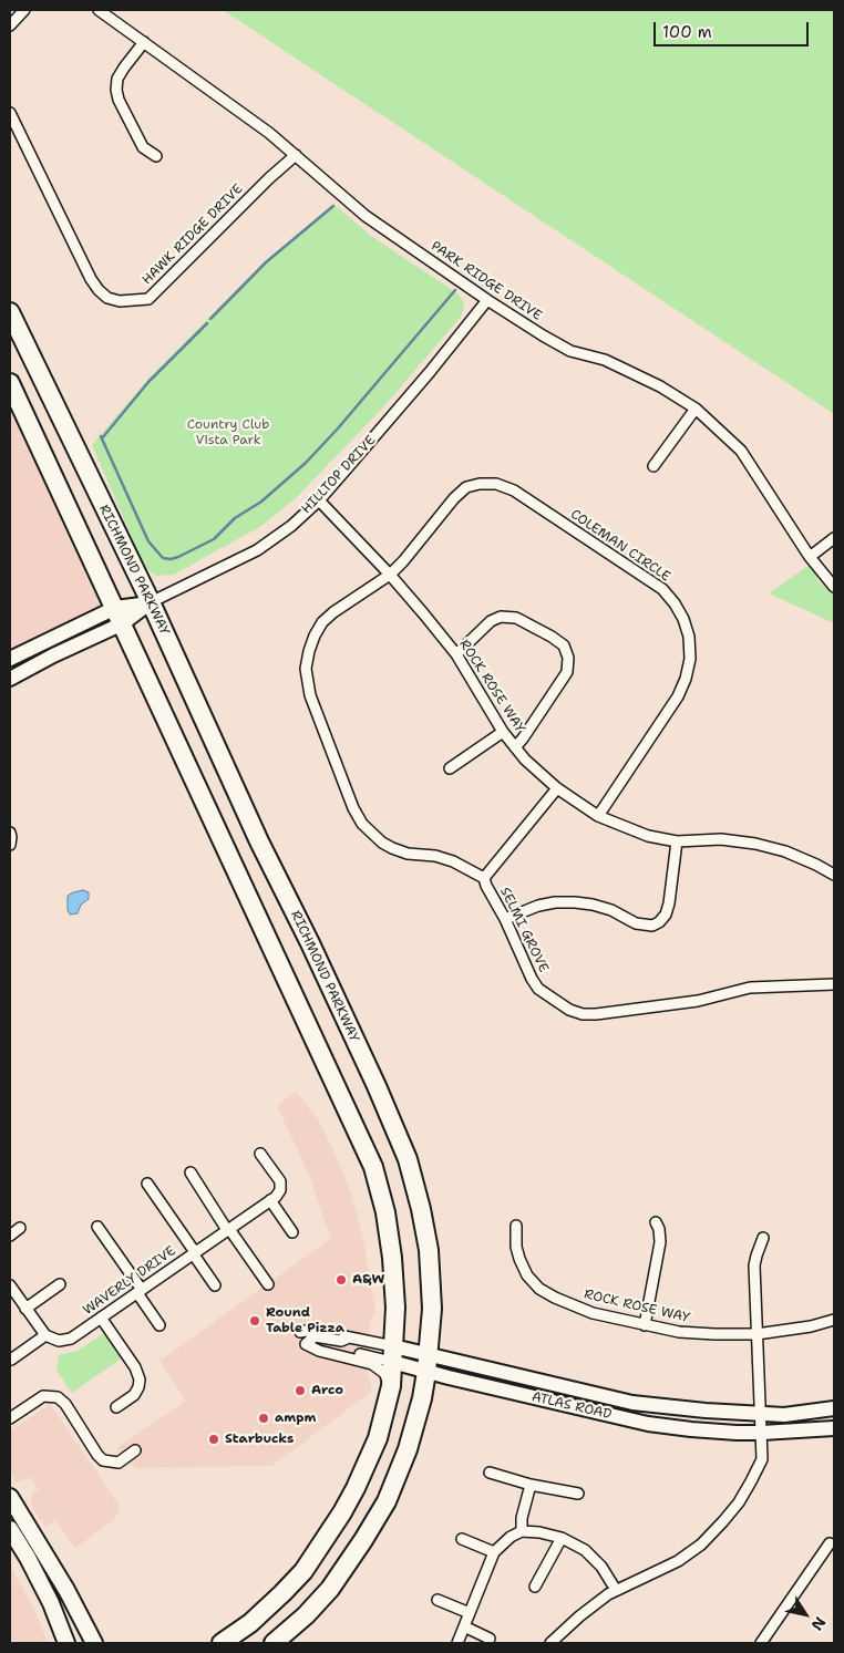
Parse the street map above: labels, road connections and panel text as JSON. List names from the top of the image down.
{
  "streets": {
    "highway": ["RICHMOND PARKWAY"],
    "street": [
      "HAWK RIDGE DRIVE",
      "PARK RIDGE DRIVE",
      "HILLTOP DRIVE",
      "COLEMAN CIRCLE",
      "ROCK ROSE WAY",
      "SELMI GROVE",
      "WAVERLY DRIVE",
      "ATLAS ROAD"
    ]
  },
  "crossings": [
    ["HAWK RIDGE DRIVE", "PARK RIDGE DRIVE"],
    ["PARK RIDGE DRIVE", "HILLTOP DRIVE"],
    ["HILLTOP DRIVE", "RICHMOND PARKWAY"],
    ["HILLTOP DRIVE", "ROCK ROSE WAY"],
    ["COLEMAN CIRCLE", "ROCK ROSE WAY"],
    ["COLEMAN CIRCLE", "SELMI GROVE"],
    ["RICHMOND PARKWAY", "ATLAS ROAD"],
    ["ROCK ROSE WAY", "SELMI GROVE"]
  ],
  "parks": ["Country Club Vista Park"],
  "places": [
    "A&W",
    "Round Table Pizza",
    "Arco",
    "ampm",
    "Starbucks"
  ],
  "scale_bar": "100 m",
  "north": "bottom right"
}
